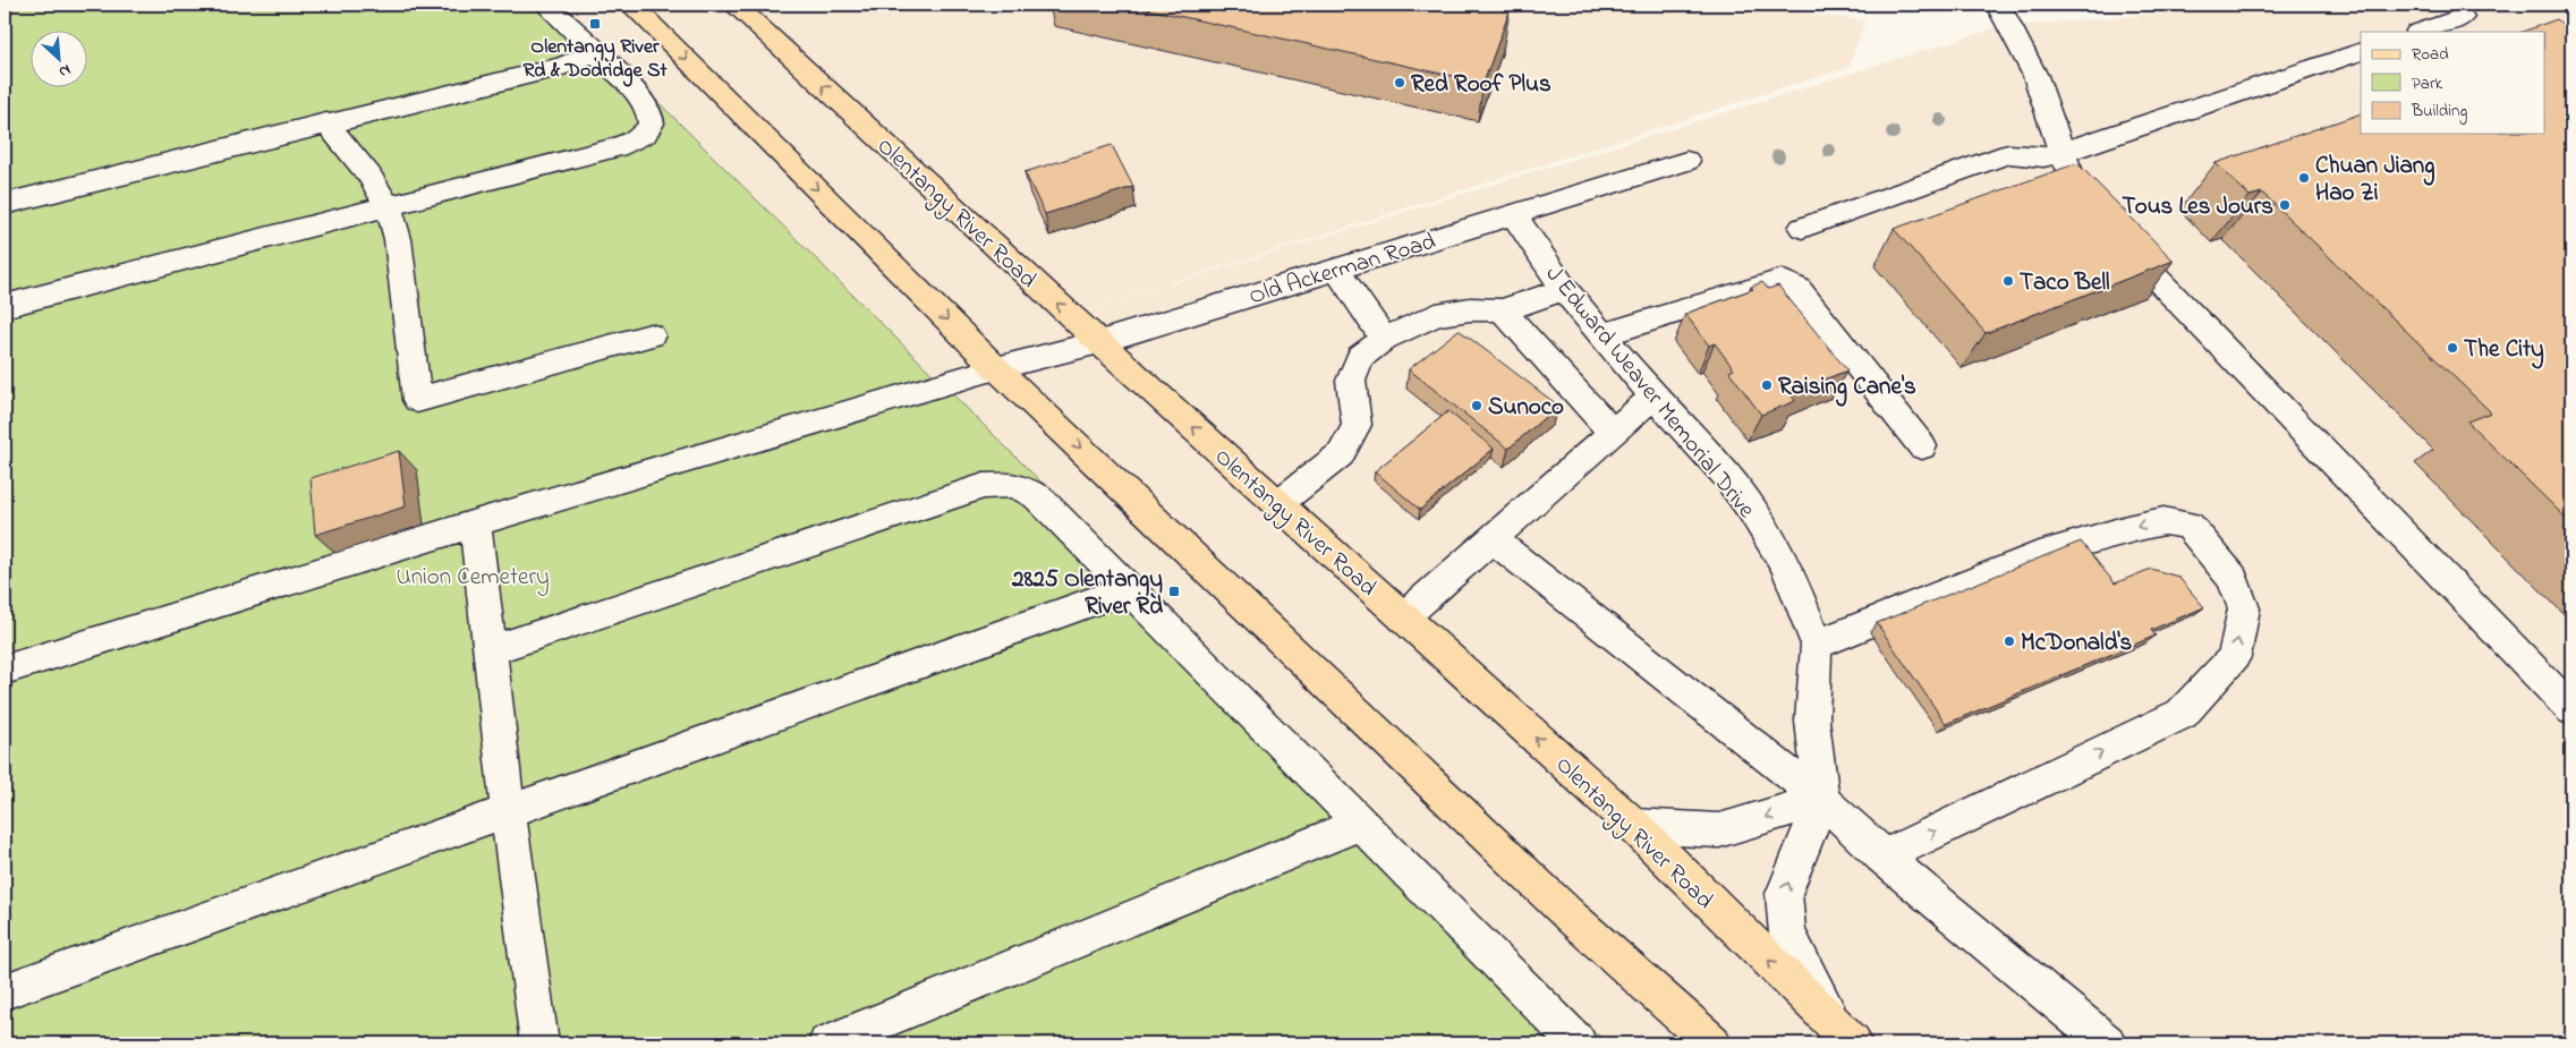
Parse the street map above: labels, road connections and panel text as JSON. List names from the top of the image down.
{
  "streets": {
    "main road": ["Olentangy River Road"],
    "lane": ["Old Ackerman Road", "J Edward Weaver Memorial Drive"]
  },
  "crossings": [
    ["Olentangy River Road", "Old Ackerman Road"],
    ["Olentangy River Road", "J Edward Weaver Memorial Drive"],
    ["Old Ackerman Road", "J Edward Weaver Memorial Drive"]
  ],
  "parks": ["Union Cemetery"],
  "places": {
    "transit": ["Olentangy River Rd & Dodridge St", "2825 Olentangy River Rd"],
    "other": [
      "Red Roof Plus",
      "Chuan Jiang Hao Zi",
      "Tous Les Jours",
      "Taco Bell",
      "The City",
      "Raising Cane's",
      "Sunoco",
      "McDonald's"
    ]
  },
  "legend": ["Road", "Park", "Building"],
  "north": "bottom right"
}
